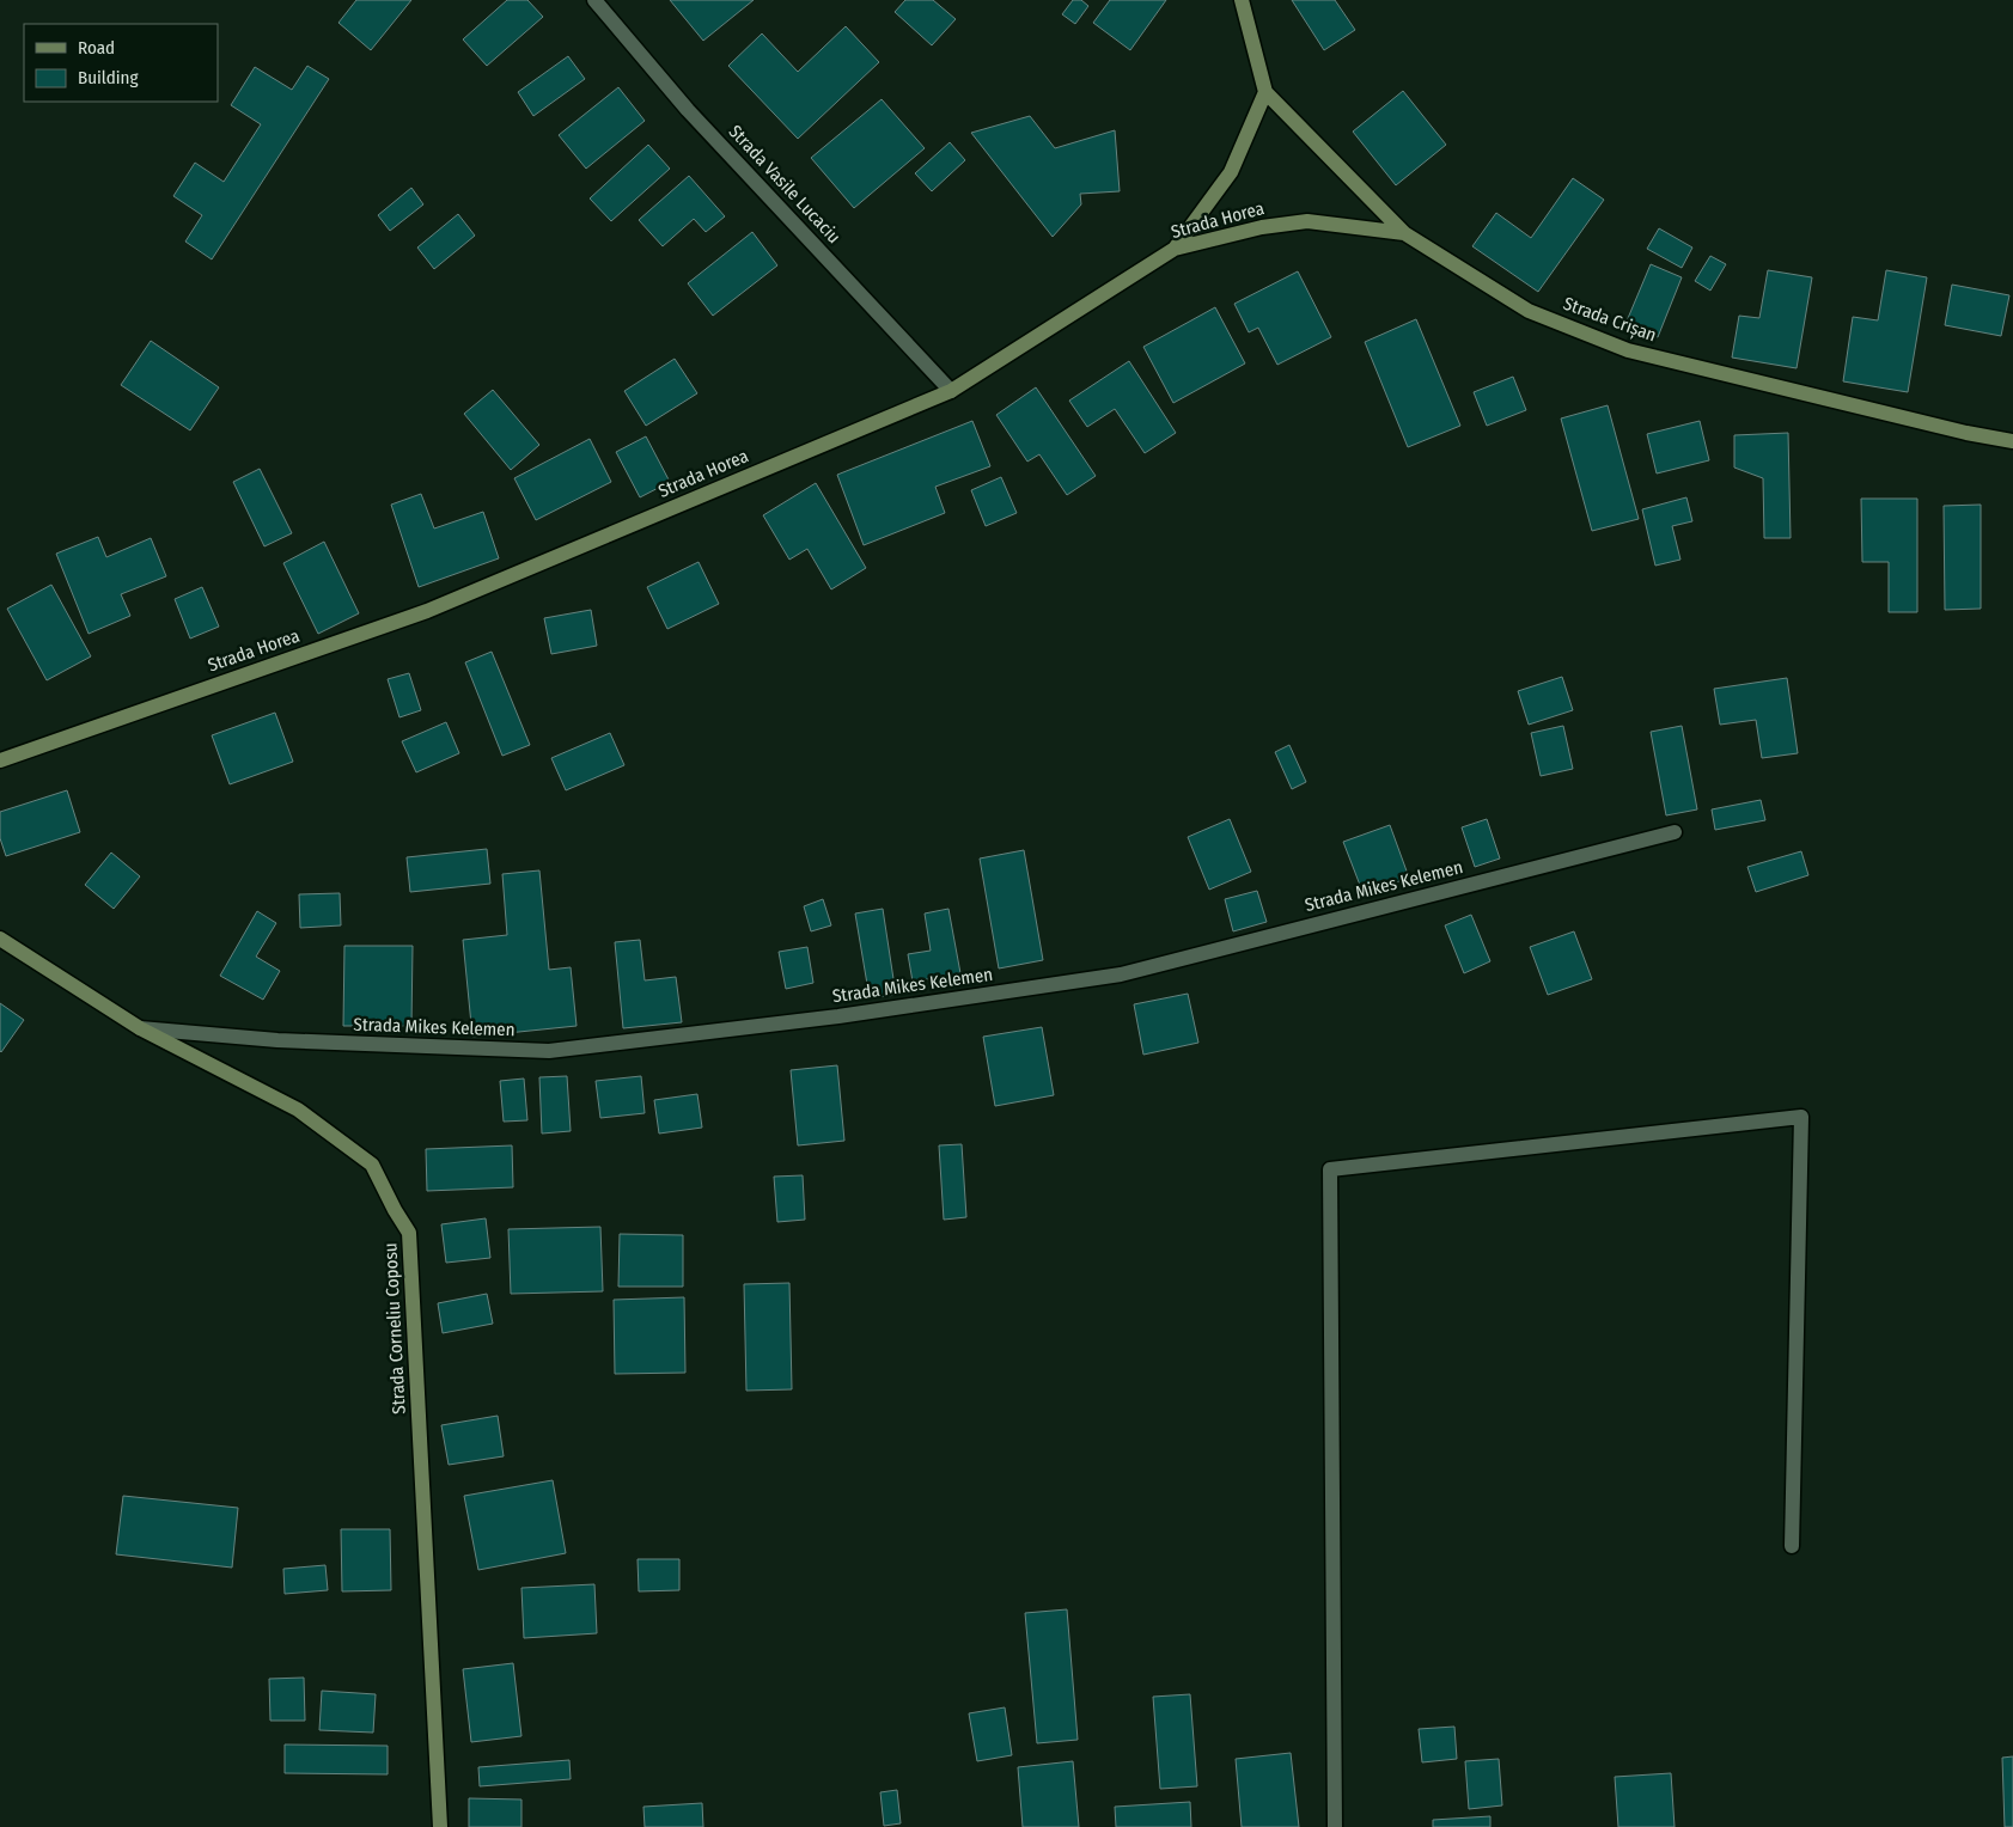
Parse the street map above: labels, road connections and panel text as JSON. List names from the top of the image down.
{
  "streets": {
    "street": [
      "Strada Vasile Lucaciu",
      "Strada Horea",
      "Strada Crișan",
      "Strada Mikes Kelemen",
      "Strada Corneliu Coposu"
    ]
  },
  "crossings": [
    ["Strada Vasile Lucaciu", "Strada Horea"],
    ["Strada Horea", "Strada Crișan"],
    ["Strada Mikes Kelemen", "Strada Corneliu Coposu"]
  ],
  "legend": ["Road", "Building"]
}
